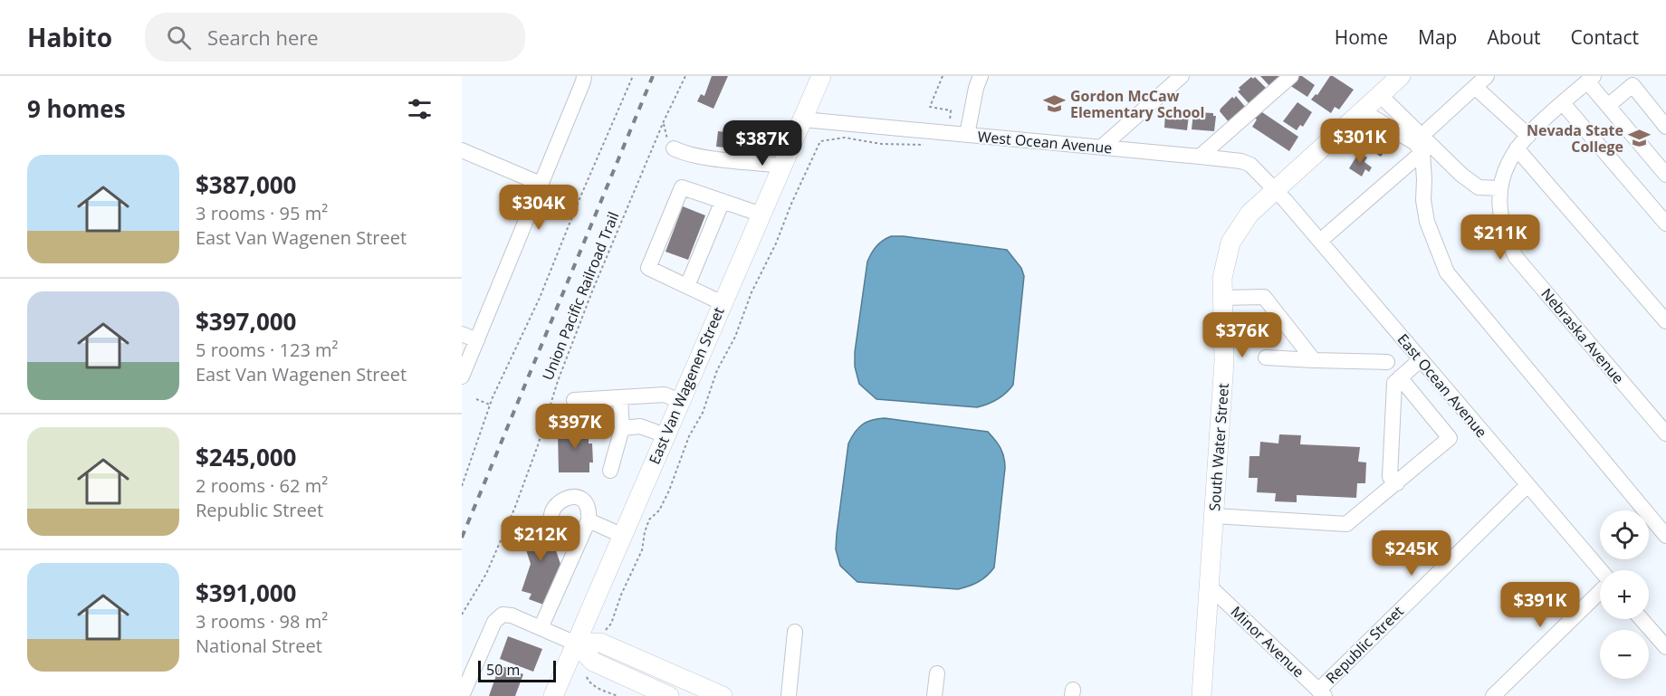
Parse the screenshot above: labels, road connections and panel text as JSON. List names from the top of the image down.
{
  "streets": {
    "main road": ["East Van Wagenen Street", "South Water Street"],
    "street": [
      "West Ocean Avenue",
      "Nebraska Avenue",
      "East Ocean Avenue",
      "Minor Avenue",
      "Republic Street"
    ],
    "path": ["Union Pacific Railroad Trail"]
  },
  "crossings": [
    ["West Ocean Avenue", "East Van Wagenen Street"],
    ["West Ocean Avenue", "East Ocean Avenue"],
    ["West Ocean Avenue", "South Water Street"],
    ["East Ocean Avenue", "South Water Street"],
    ["East Ocean Avenue", "Republic Street"],
    ["South Water Street", "Minor Avenue"],
    ["Minor Avenue", "Republic Street"]
  ],
  "places": {
    "school or university": ["Gordon McCaw Elementary School", "Nevada State College"]
  },
  "scale_bar": "50 m",
  "page": {
    "header": "Habito",
    "search": "Search here",
    "nav": [
      "Home",
      "Map",
      "About",
      "Contact"
    ],
    "heading": "9 homes",
    "price": [
      "$301K",
      "$387K",
      "$304K",
      "$211K",
      "$376K",
      "$397K",
      "$212K",
      "$245K",
      "$391K"
    ],
    "list": [
      {
        "name": "$387,000",
        "note": "3 rooms · 95 m² · East Van Wagenen Street"
      },
      {
        "name": "$397,000",
        "note": "5 rooms · 123 m² · East Van Wagenen Street"
      },
      {
        "name": "$245,000",
        "note": "2 rooms · 62 m² · Republic Street"
      },
      {
        "name": "$391,000",
        "note": "3 rooms · 98 m² · National Street"
      }
    ],
    "map_buttons": ["+", "−"],
    "scale": "50 m"
  }
}
